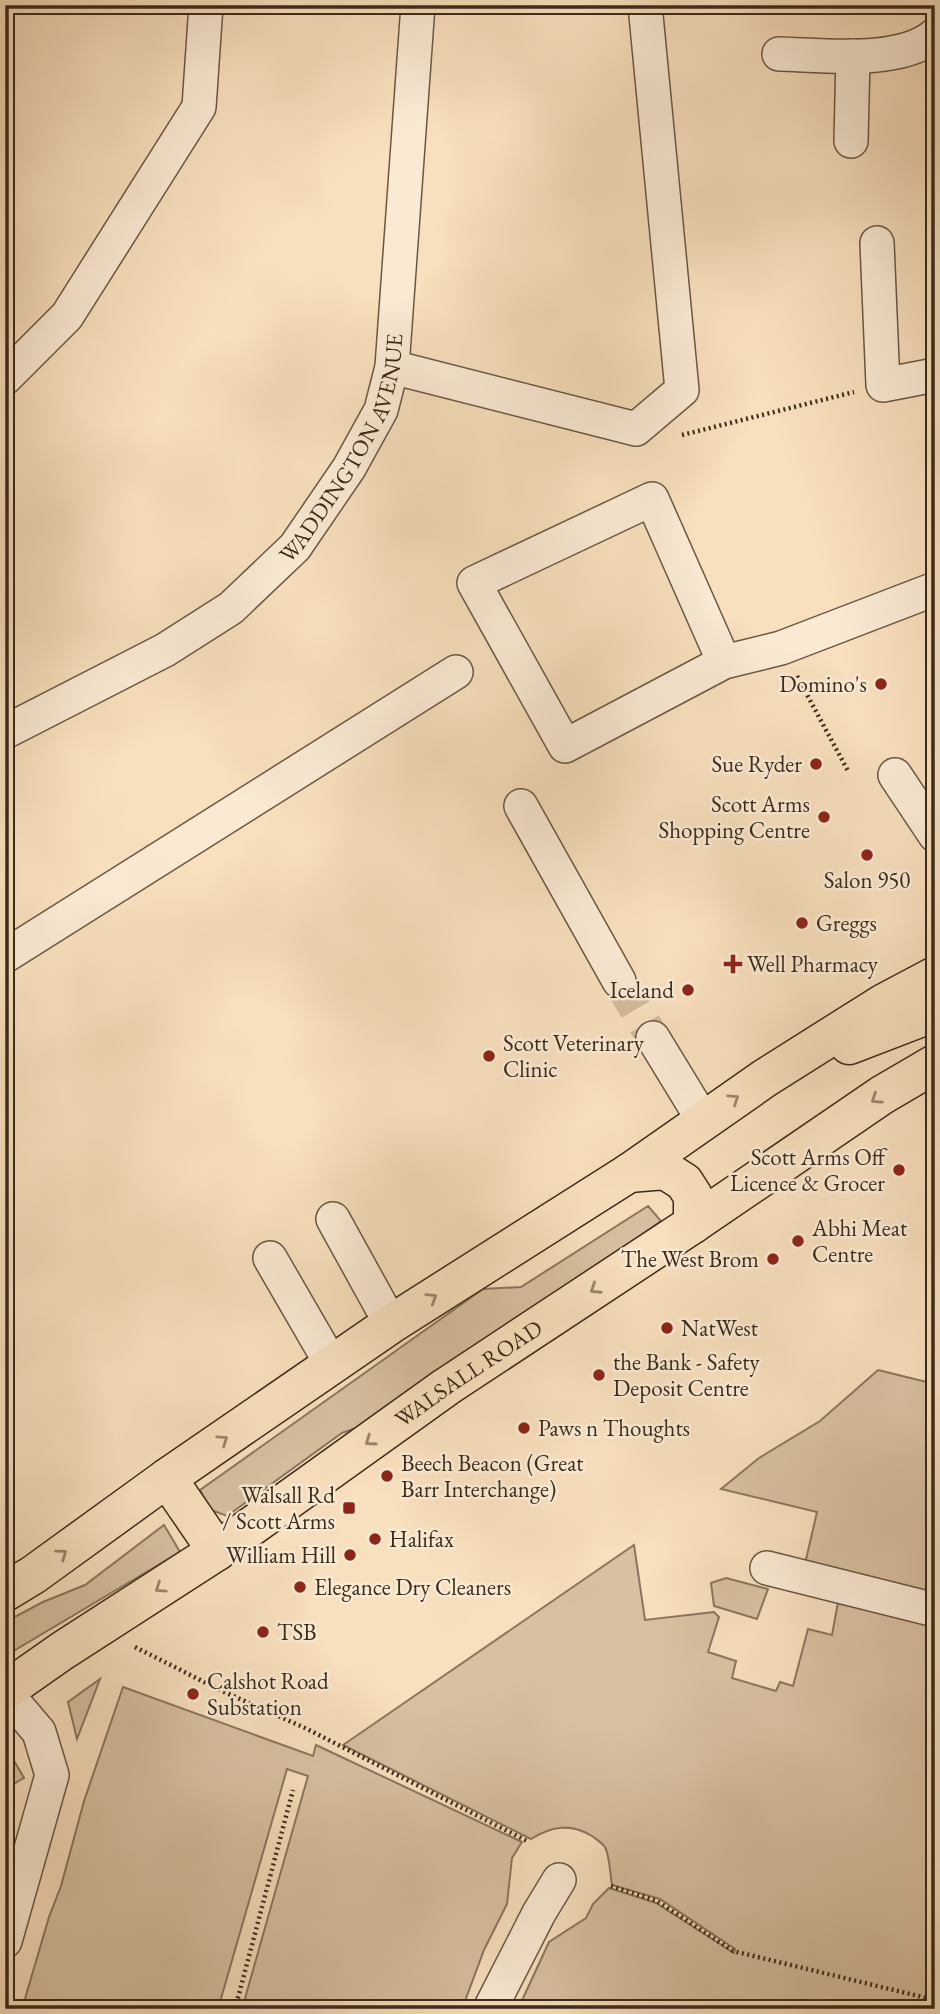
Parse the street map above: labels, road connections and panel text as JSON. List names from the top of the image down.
{
  "streets": {
    "highway": ["WALSALL ROAD"],
    "street": ["WADDINGTON AVENUE"]
  },
  "places": {
    "other": [
      "Domino's",
      "Sue Ryder",
      "Scott Arms Shopping Centre",
      "Salon 950",
      "Greggs",
      "Iceland",
      "Scott Veterinary Clinic",
      "Scott Arms Off Licence & Grocer",
      "Abhi Meat Centre",
      "The West Brom",
      "NatWest",
      "the Bank - Safety Deposit Centre",
      "Paws n Thoughts",
      "Beech Beacon (Great Barr Interchange)",
      "Halifax",
      "William Hill",
      "Elegance Dry Cleaners",
      "TSB",
      "Calshot Road Substation"
    ],
    "health": ["Well Pharmacy"],
    "transit": ["Walsall Rd / Scott Arms"]
  }
}
